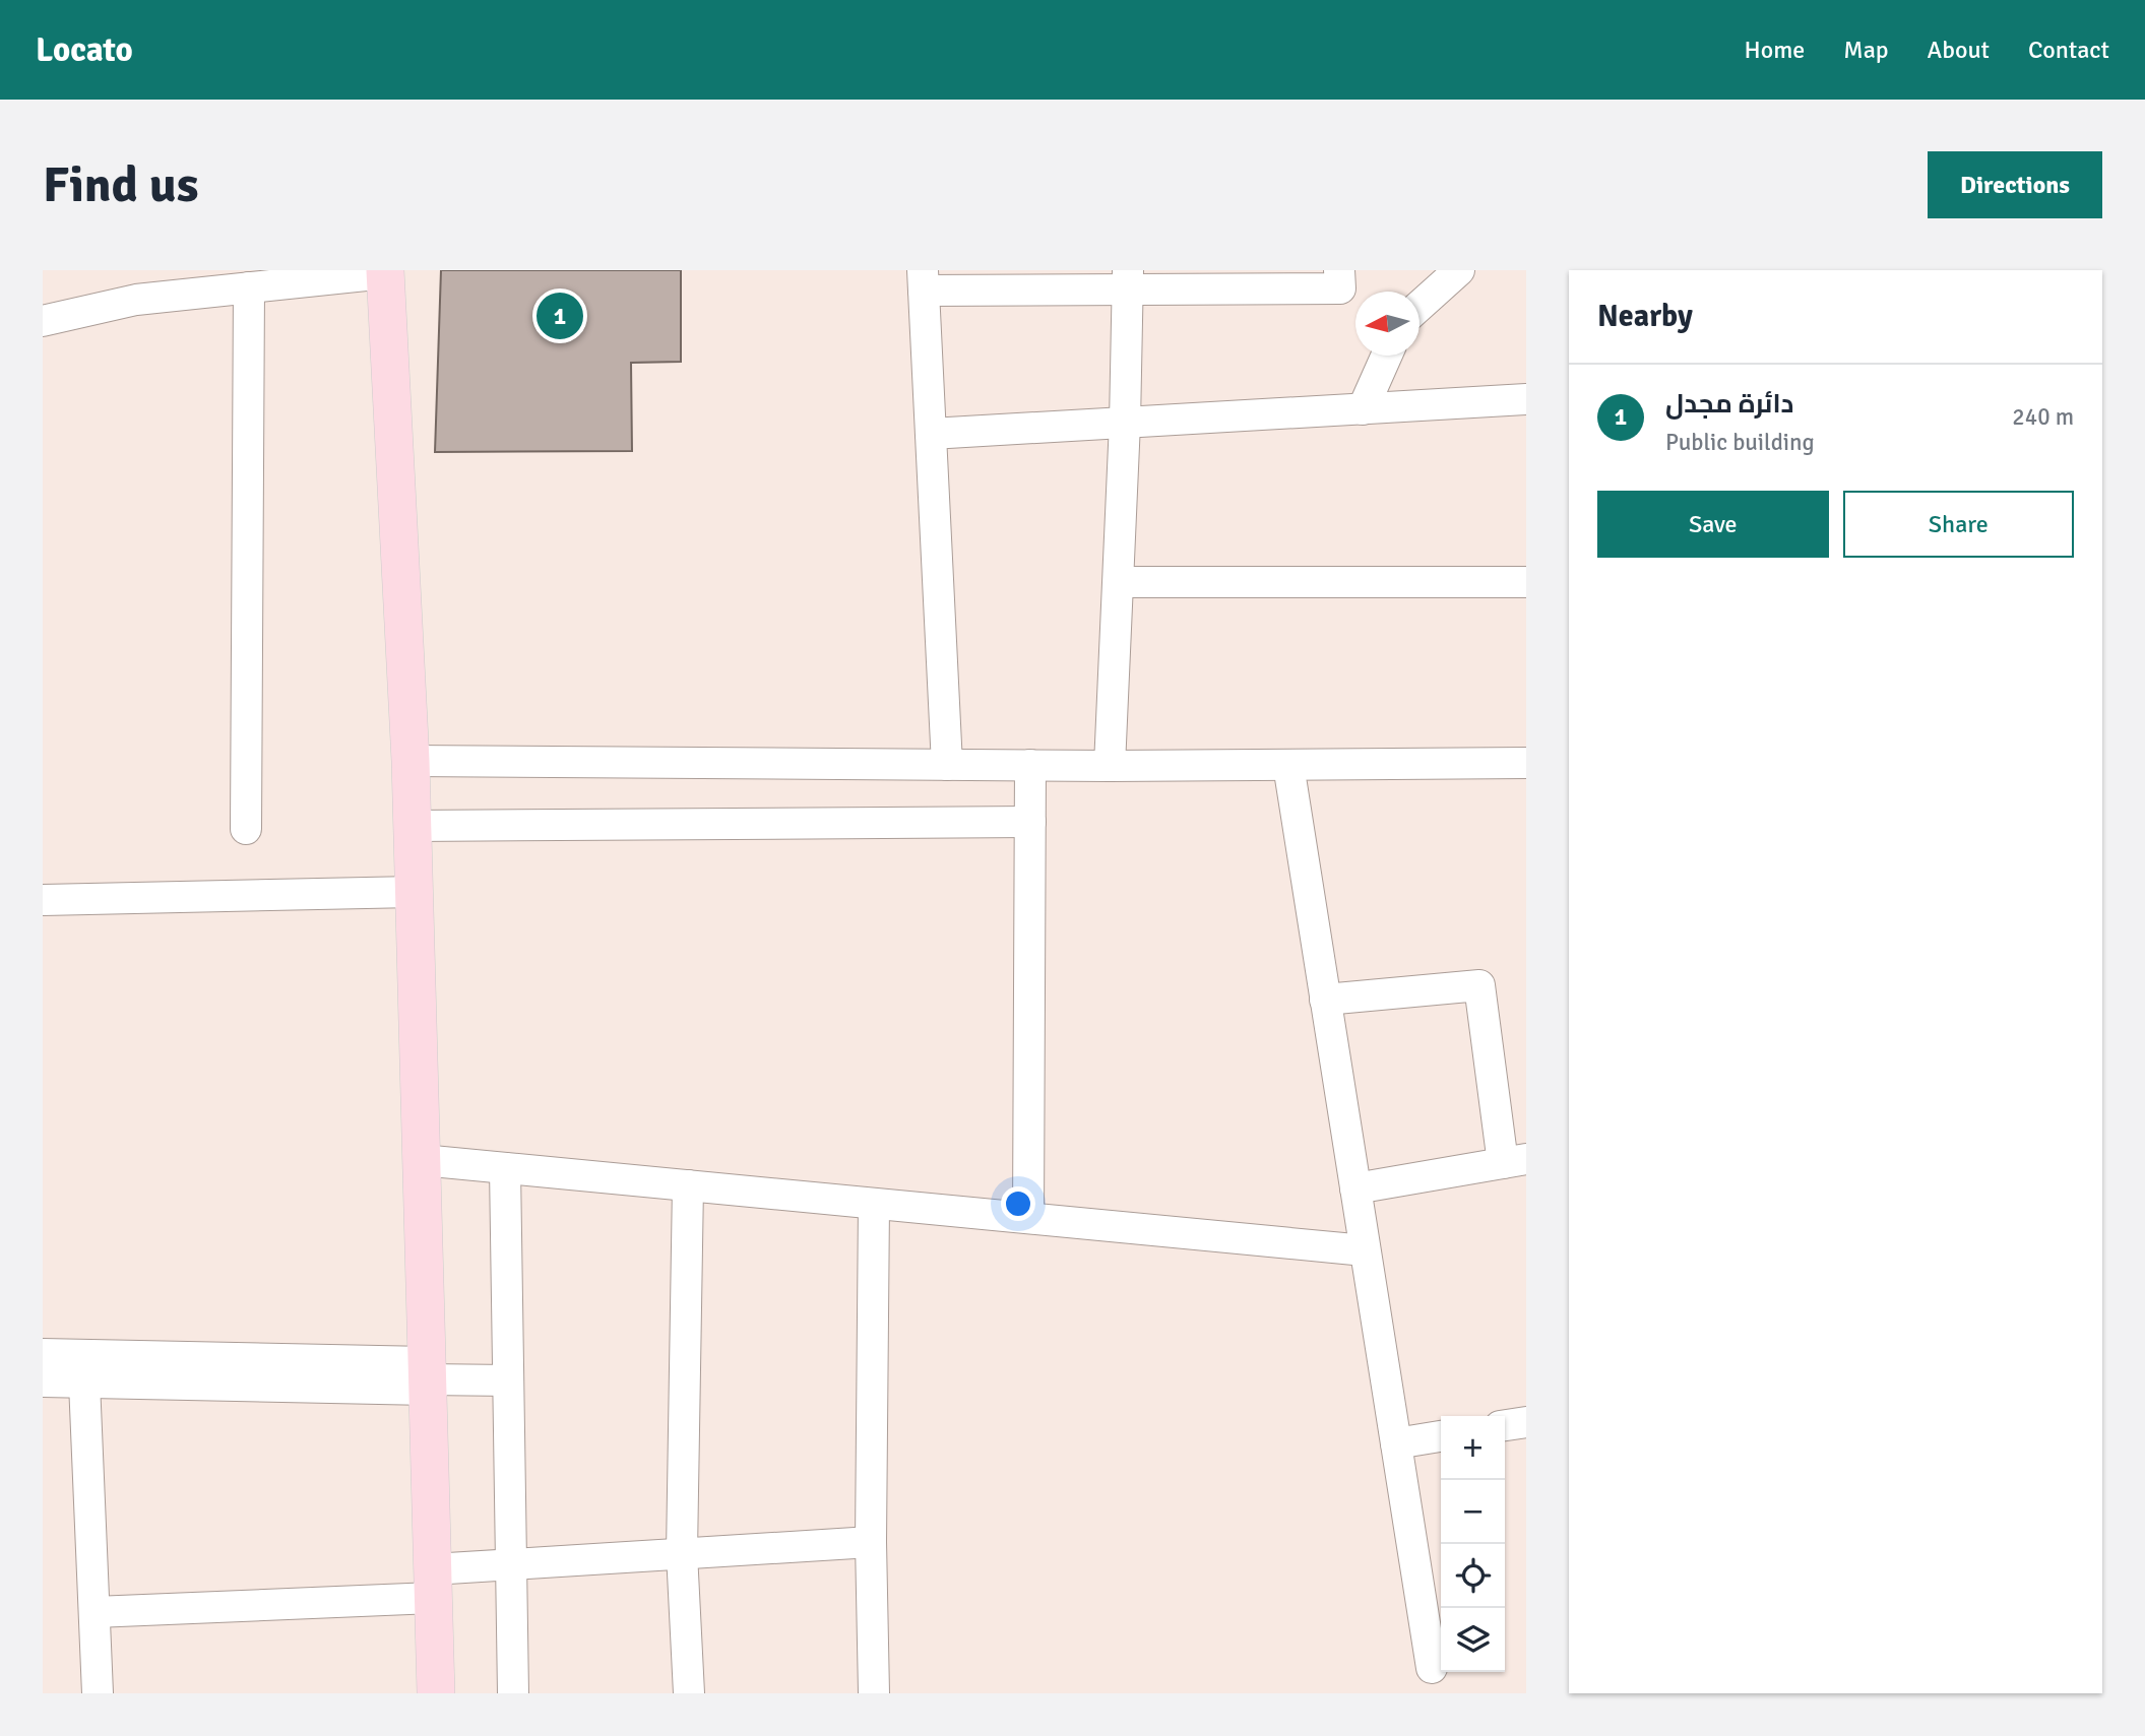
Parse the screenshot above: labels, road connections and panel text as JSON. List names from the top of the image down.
{
  "north": "left",
  "page": {
    "header": "Locato",
    "nav": [
      "Home",
      "Map",
      "About",
      "Contact"
    ],
    "buttons": [
      "Directions",
      ["Save", "Share"]
    ],
    "title": "Find us",
    "heading": "Nearby",
    "pins": "1",
    "list": [
      {
        "mark": "1",
        "name": "دائرة مجدل",
        "note": "Public building",
        "value": "240 m"
      }
    ],
    "map_buttons": ["+", "−"]
  }
}
